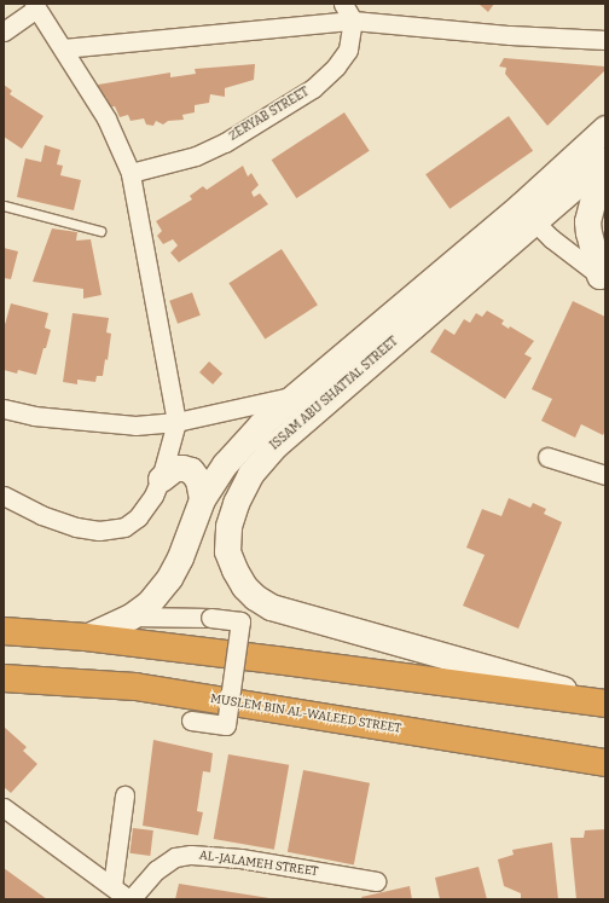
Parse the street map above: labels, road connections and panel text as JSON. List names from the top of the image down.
{
  "streets": {
    "highway": ["MUSLEM BIN AL-WALEED STREET"],
    "main road": ["ISSAM ABU SHATTAL STREET"],
    "street": ["ZERYAB STREET", "AL-JALAMEH STREET"]
  }
}
